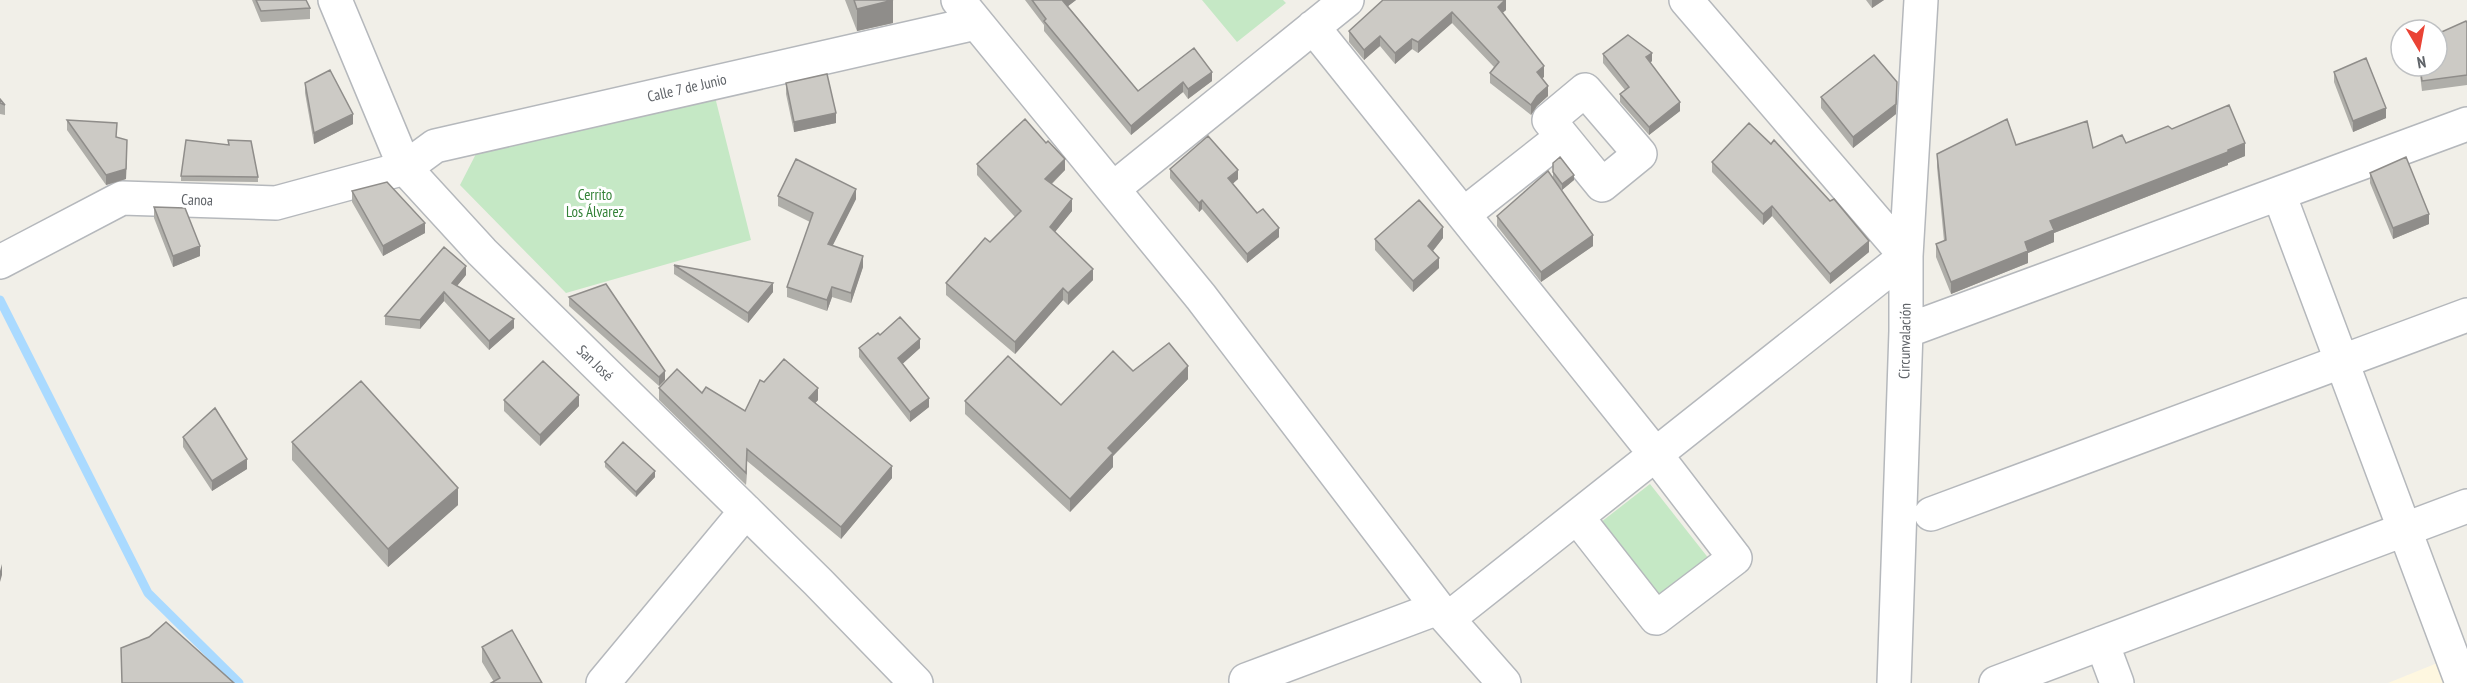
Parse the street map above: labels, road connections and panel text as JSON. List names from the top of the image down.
{
  "streets": {
    "street": [
      "Calle 7 de Junio",
      "Canoa",
      "Circunvalación",
      "San José"
    ]
  },
  "crossings": [
    ["Calle 7 de Junio", "Canoa"],
    ["Calle 7 de Junio", "San José"],
    ["Canoa", "San José"]
  ],
  "parks": ["Cerrito Los Álvarez"],
  "north": "bottom"
}
